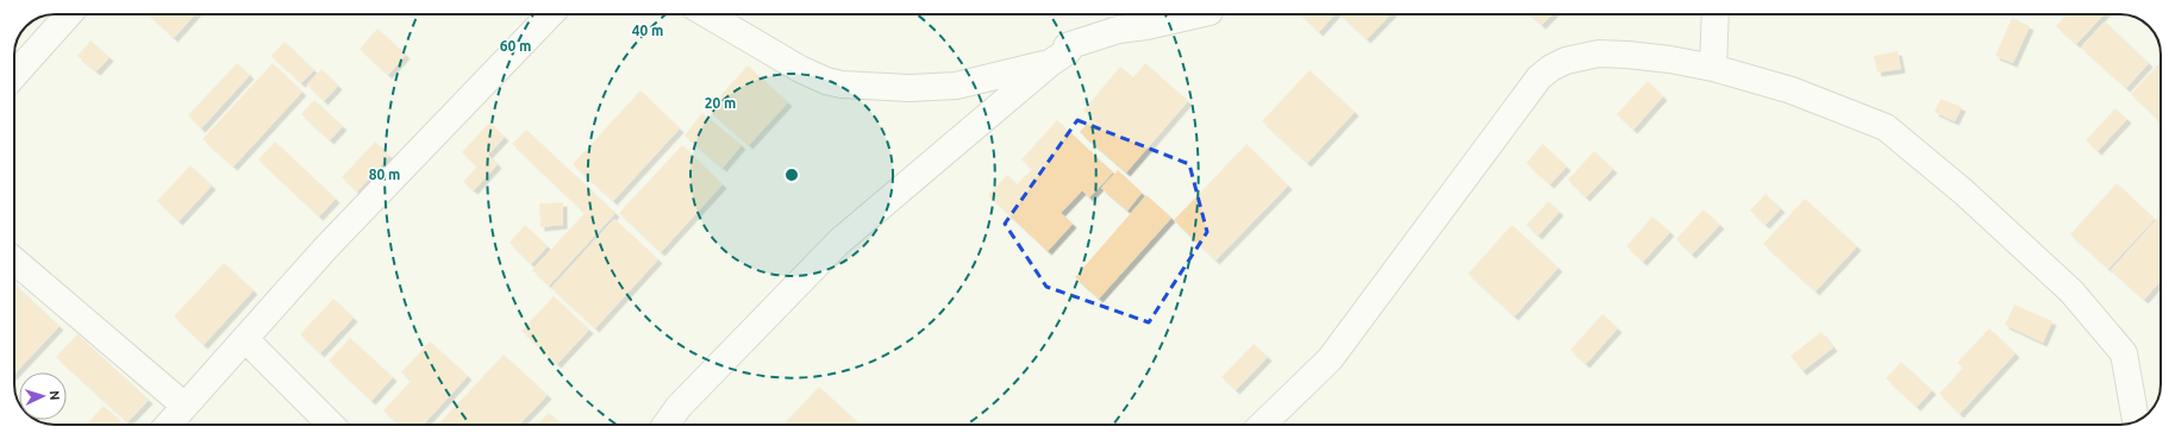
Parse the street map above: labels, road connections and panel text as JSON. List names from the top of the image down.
{
  "north": "right",
  "rings": [
    "40 m",
    "60 m",
    "20 m",
    "80 m"
  ]
}
